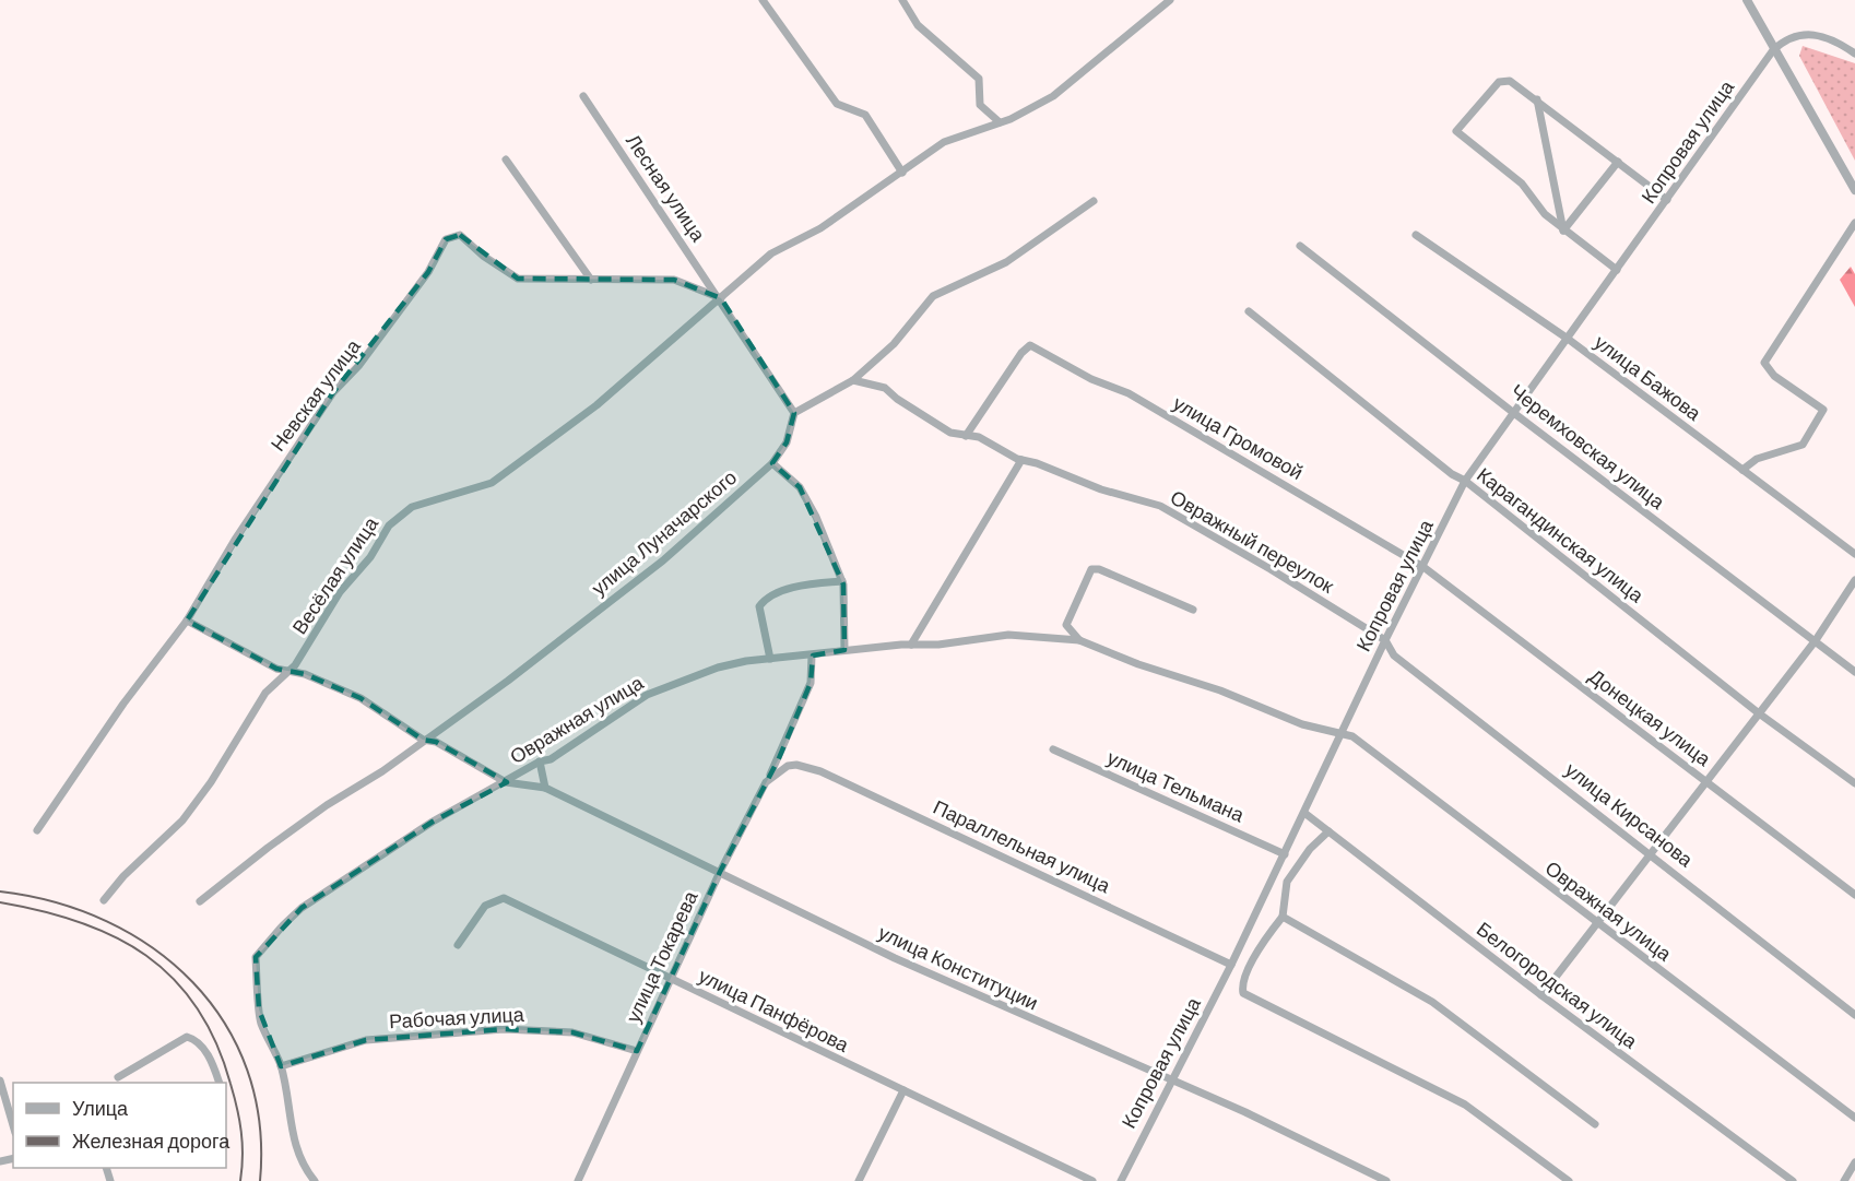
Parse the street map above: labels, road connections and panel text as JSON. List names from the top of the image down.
{
  "streets": {
    "street": [
      "Копровая улица",
      "Лесная улица",
      "улица Бажова",
      "Невская улица",
      "улица Громовой",
      "Черемховская улица",
      "улица Луначарского",
      "Карагандинская улица",
      "Овражный переулок",
      "Весёлая улица",
      "Донецкая улица",
      "Овражная улица",
      "улица Тельмана",
      "улица Кирсанова",
      "Параллельная улица",
      "улица Токарева",
      "улица Конституции",
      "Белогородская улица",
      "улица Панфёрова",
      "Рабочая улица"
    ]
  },
  "crossings": [
    ["Копровая улица", "улица Бажова"],
    ["Копровая улица", "улица Громовой"],
    ["Копровая улица", "Черемховская улица"],
    ["Копровая улица", "Карагандинская улица"],
    ["Копровая улица", "Овражный переулок"],
    ["Копровая улица", "Донецкая улица"],
    ["Копровая улица", "Овражная улица"],
    ["Копровая улица", "улица Тельмана"],
    ["Копровая улица", "улица Кирсанова"],
    ["Копровая улица", "Параллельная улица"],
    ["Копровая улица", "улица Конституции"],
    ["Копровая улица", "Белогородская улица"],
    ["Лесная улица", "улица Луначарского"],
    ["Лесная улица", "Весёлая улица"],
    ["улица Громовой", "Овражный переулок"],
    ["улица Громовой", "Донецкая улица"],
    ["Овражный переулок", "улица Кирсанова"],
    ["Овражная улица", "улица Токарева"],
    ["Овражная улица", "улица Конституции"],
    ["Овражная улица", "Рабочая улица"],
    ["Параллельная улица", "улица Токарева"],
    ["улица Токарева", "улица Конституции"],
    ["улица Токарева", "улица Панфёрова"],
    ["улица Токарева", "Рабочая улица"]
  ],
  "legend": ["Улица", "Железная дорога"]
}
